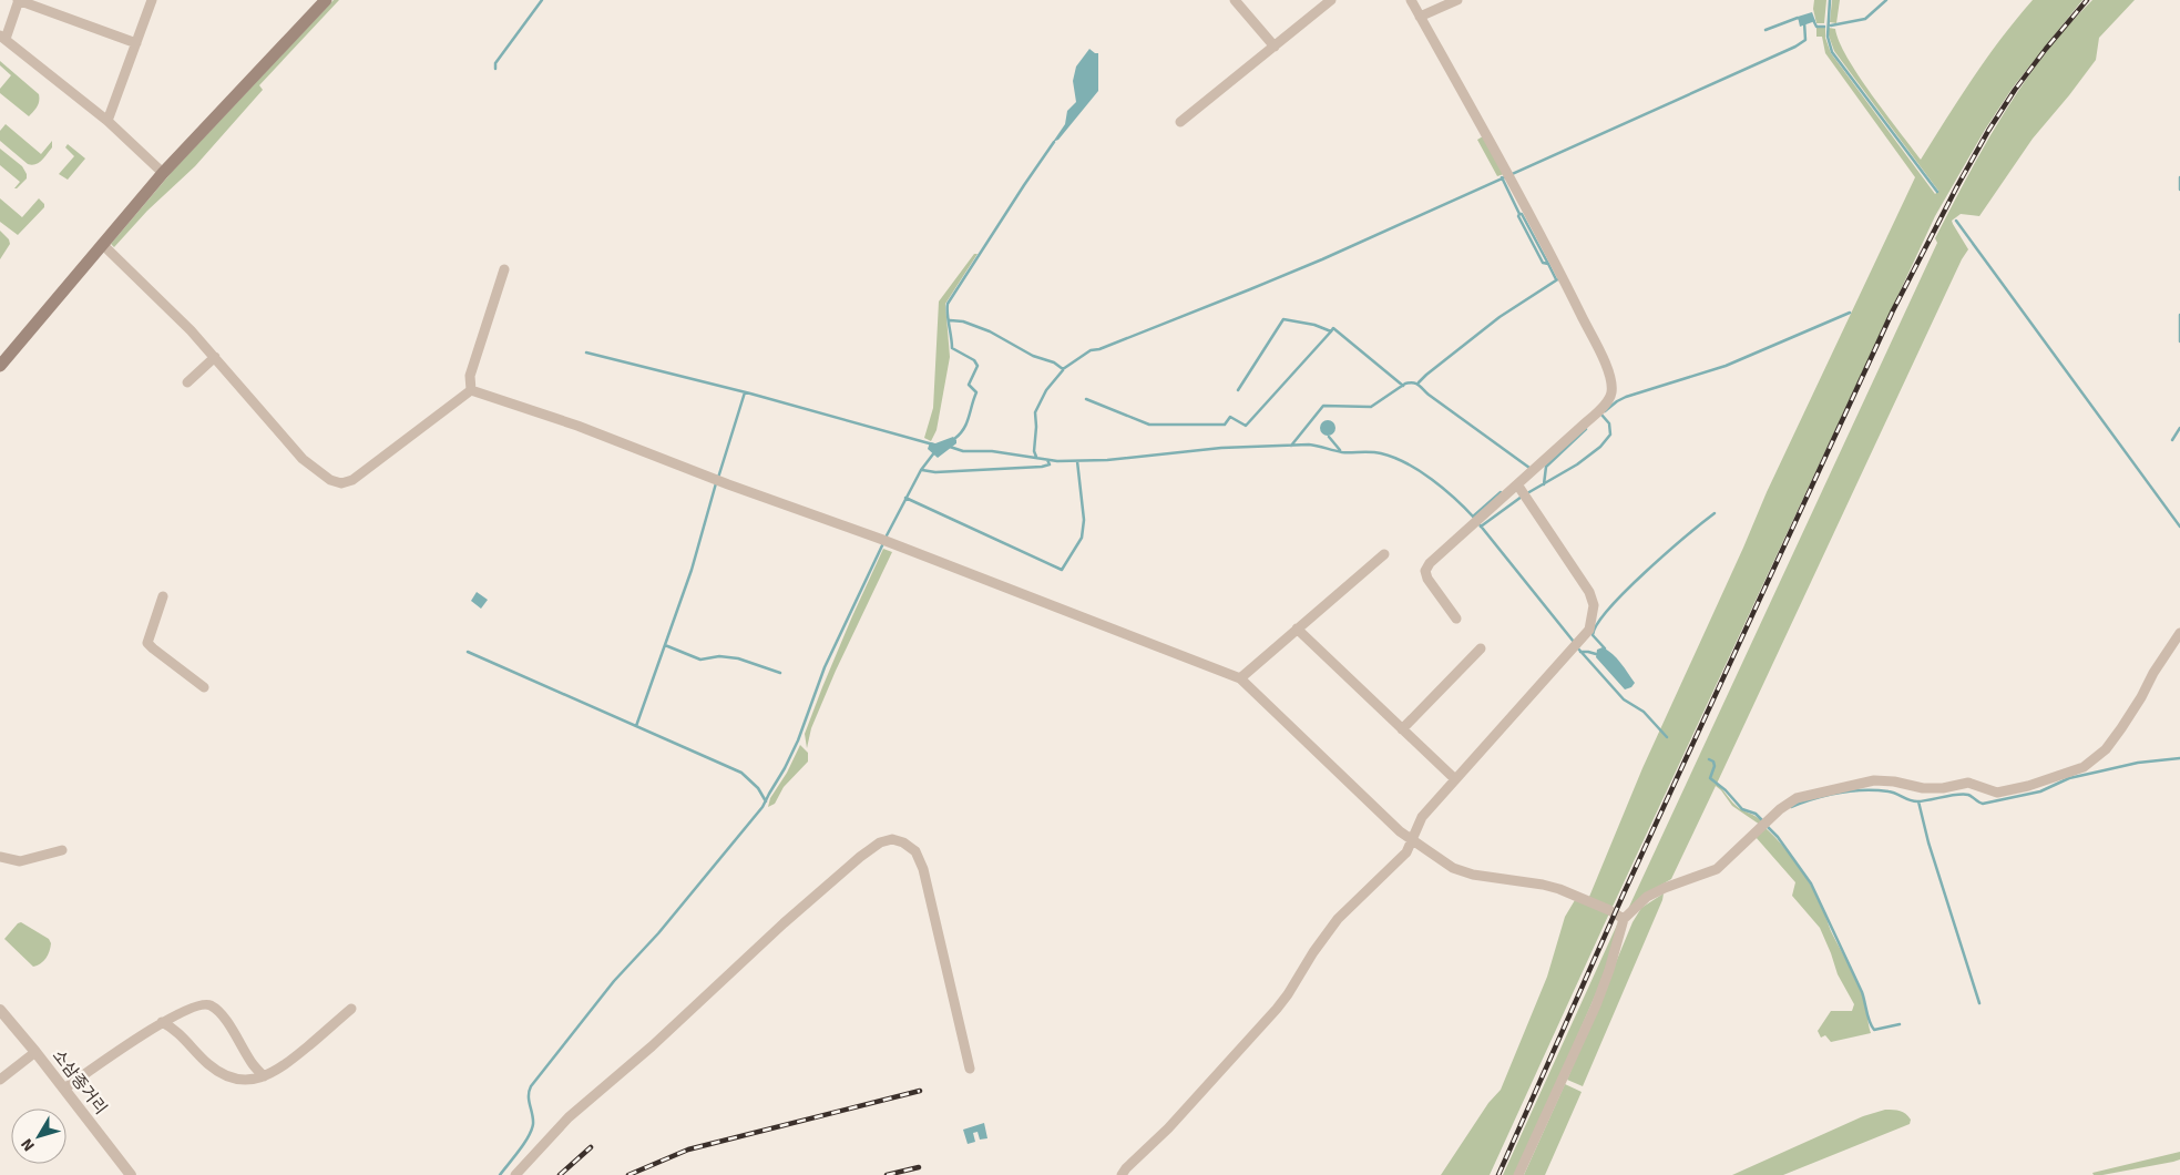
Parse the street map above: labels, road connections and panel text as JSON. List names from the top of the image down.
{
  "streets": {
    "street": ["소삼종거리"]
  },
  "north": "bottom left"
}
